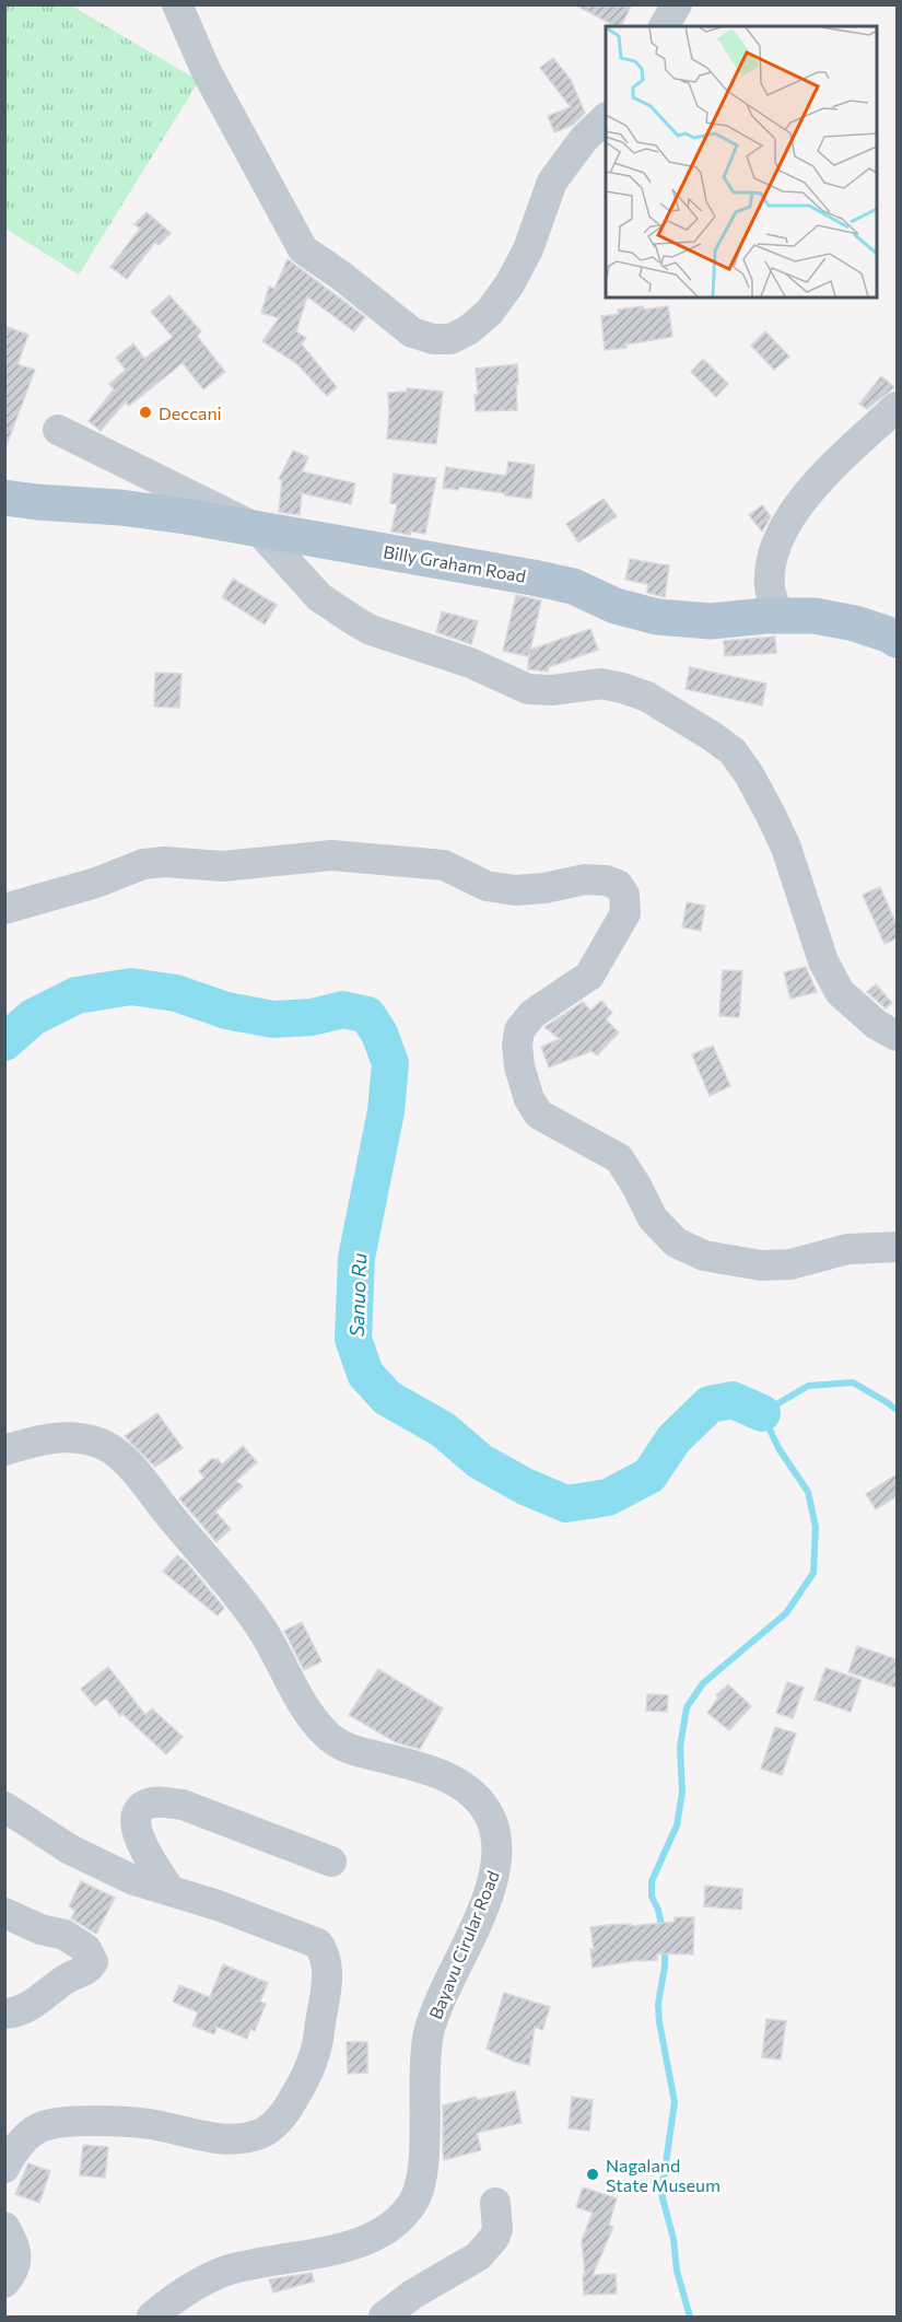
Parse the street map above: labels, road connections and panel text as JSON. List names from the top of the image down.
{
  "streets": {
    "main road": ["Billy Graham Road"],
    "street": ["Bayavu Cirular Road"]
  },
  "water": ["Sanuo Ru"],
  "places": ["Deccani", "Nagaland State Museum"]
}
